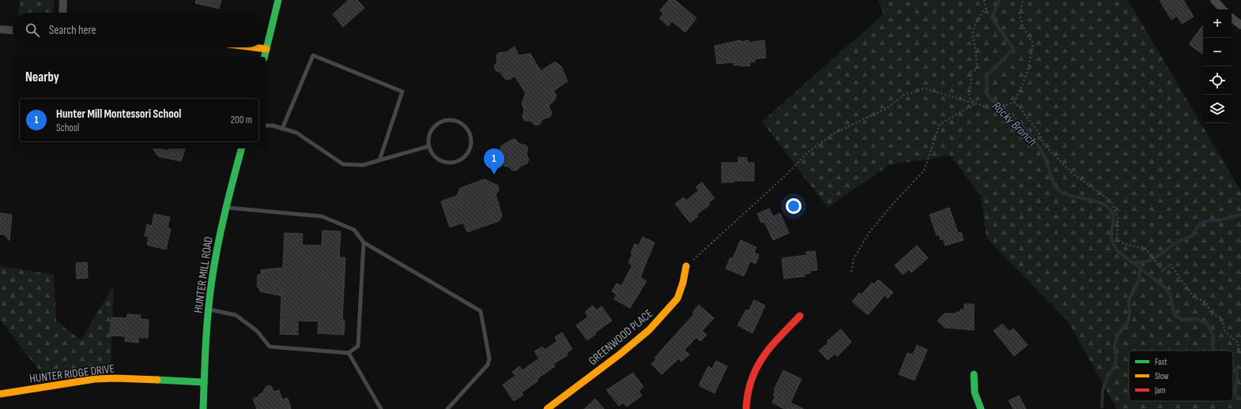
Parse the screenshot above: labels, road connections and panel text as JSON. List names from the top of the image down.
{
  "streets": {
    "street": ["HUNTER MILL ROAD", "GREENWOOD PLACE", "HUNTER RIDGE DRIVE"]
  },
  "crossings": [
    ["HUNTER MILL ROAD", "HUNTER RIDGE DRIVE"]
  ],
  "water": ["Rocky Branch"],
  "legend": ["Fast", "Slow", "Jam"],
  "page": {
    "map_buttons": ["+", "−"],
    "search": "Search here",
    "heading": "Nearby",
    "list": [
      {
        "mark": "1",
        "name": "Hunter Mill Montessori School",
        "note": "School",
        "value": "200 m"
      }
    ],
    "pins": "1"
  }
}
